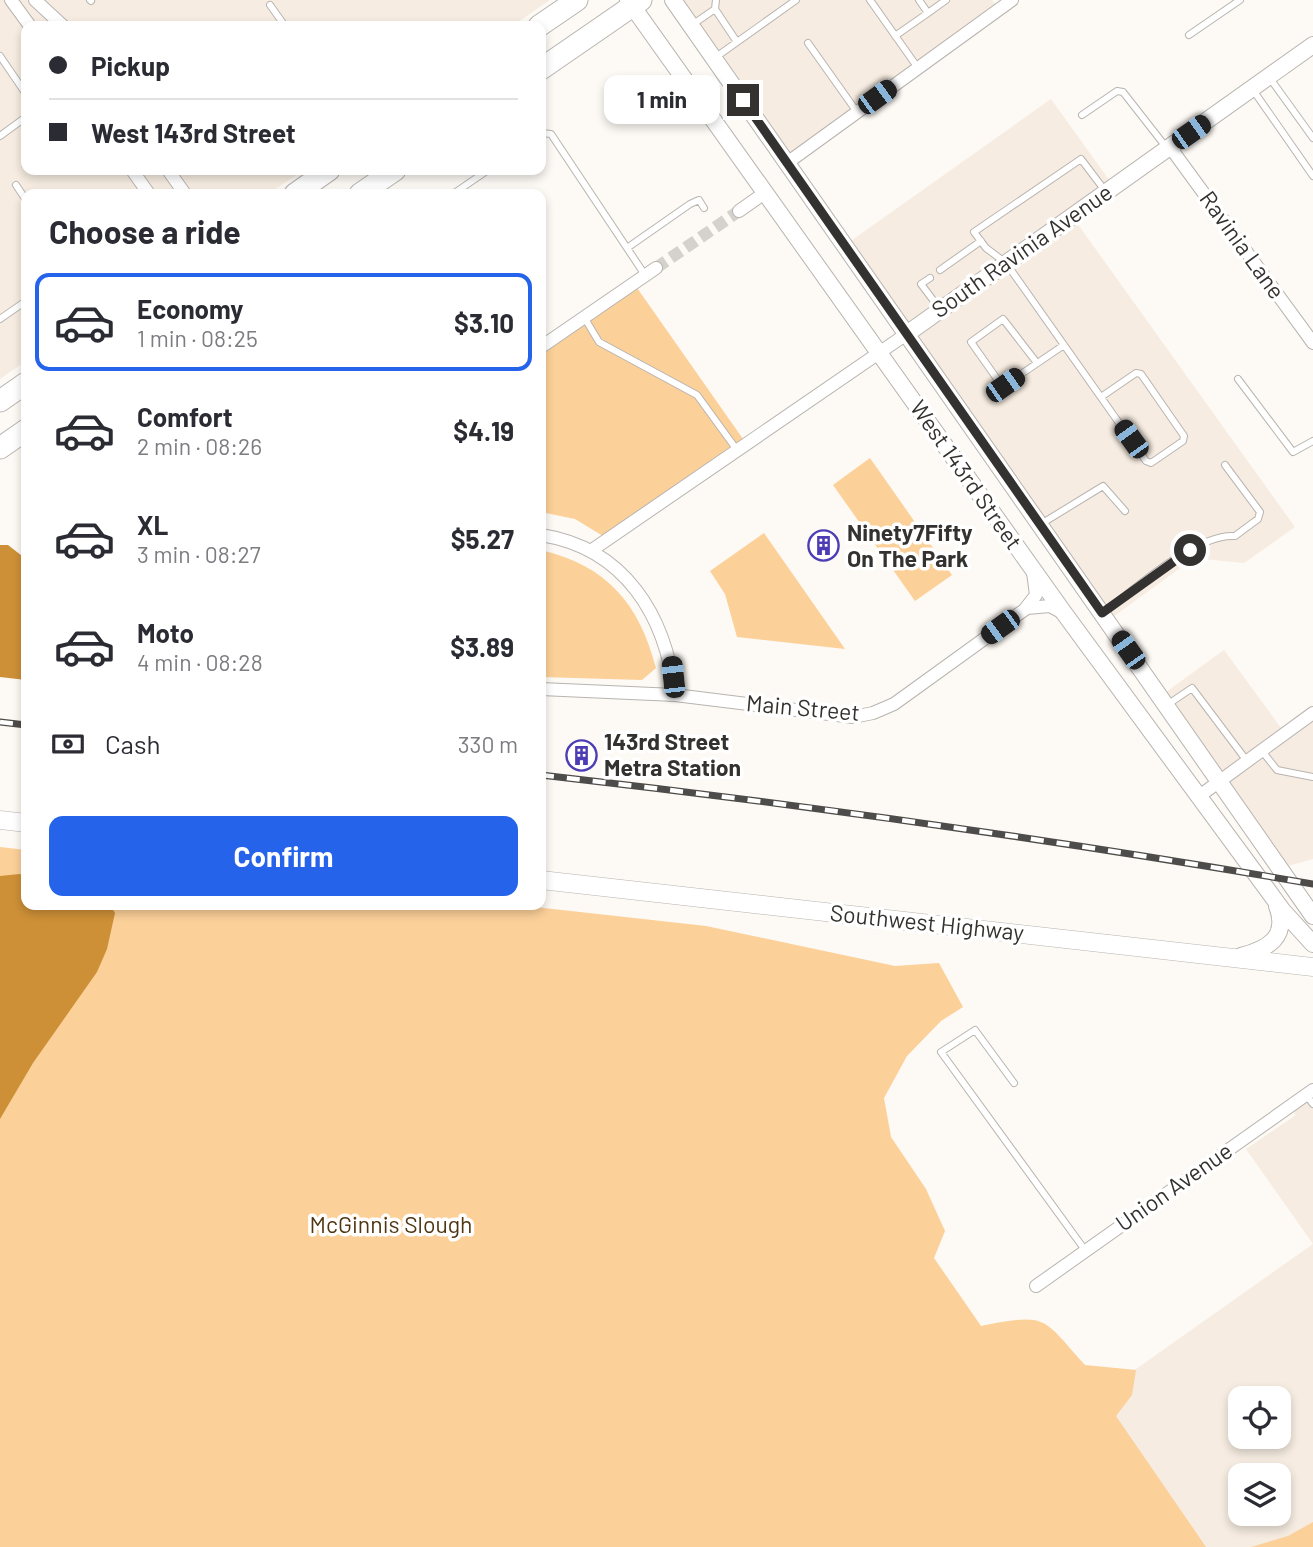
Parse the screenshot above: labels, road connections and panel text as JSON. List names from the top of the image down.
{
  "streets": {
    "main road": ["South Ravinia Avenue", "West 143rd Street", "Southwest Highway"],
    "street": ["Ravinia Lane", "Main Street", "Union Avenue"]
  },
  "crossings": [
    ["Ravinia Lane", "South Ravinia Avenue"],
    ["South Ravinia Avenue", "West 143rd Street"]
  ],
  "parks": ["McGinnis Slough"],
  "places": {
    "building": ["Ninety7Fifty On The Park", "143rd Street Metra Station"]
  },
  "page": {
    "banner": ["Pickup", "West 143rd Street"],
    "bubble": "1 min",
    "heading": "Choose a ride",
    "list": [
      {
        "name": "Economy",
        "note": "1 min · 08:25",
        "value": "$3.10"
      },
      {
        "name": "Comfort",
        "note": "2 min · 08:26",
        "value": "$4.19"
      },
      {
        "name": "XL",
        "note": "3 min · 08:27",
        "value": "$5.27"
      },
      {
        "name": "Moto",
        "note": "4 min · 08:28",
        "value": "$3.89"
      }
    ],
    "pay": ["Cash", "330 m"],
    "buttons": "Confirm"
  }
}
